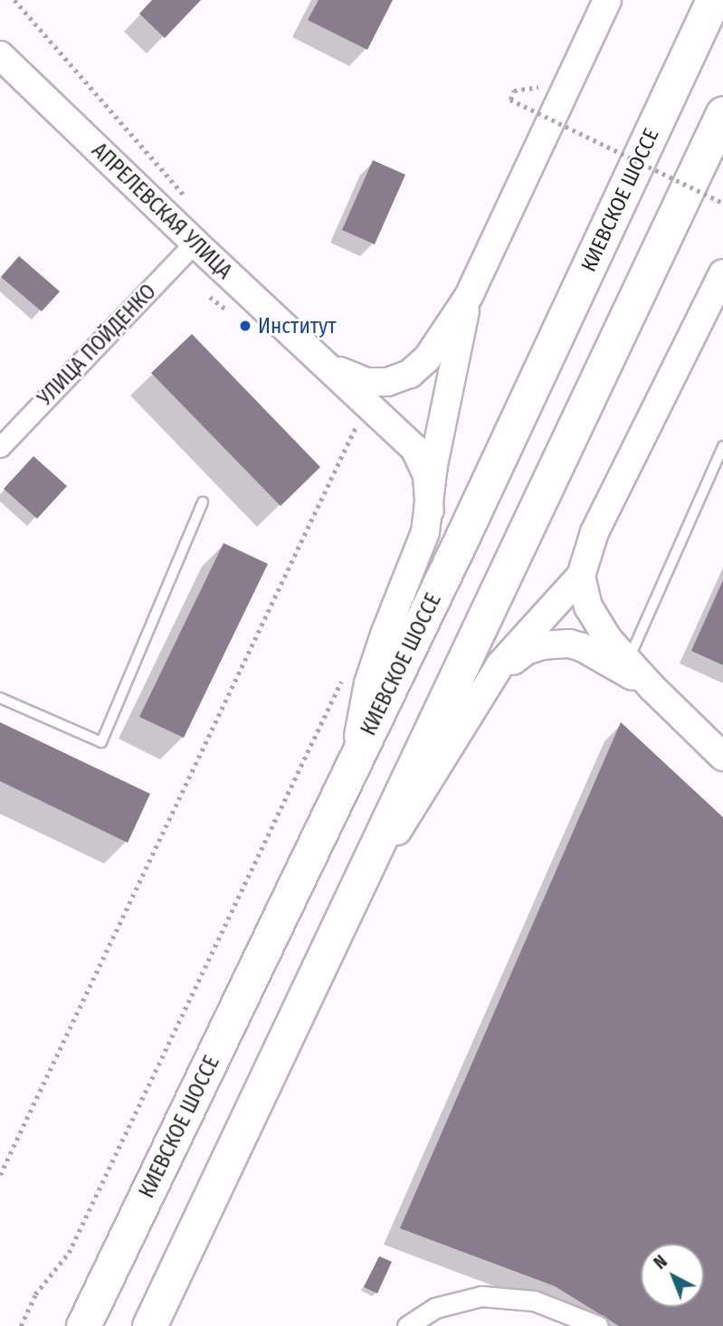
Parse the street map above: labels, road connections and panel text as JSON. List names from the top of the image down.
{
  "streets": {
    "highway": ["КИЕВСКОЕ ШОССЕ"],
    "main road": ["АПРЕЛЕВСКАЯ УЛИЦА"],
    "street": ["УЛИЦА ПОЙДЕНКО"]
  },
  "crossings": [
    ["АПРЕЛЕВСКАЯ УЛИЦА", "УЛИЦА ПОЙДЕНКО"]
  ],
  "places": ["Институт"],
  "north": "top left"
}
